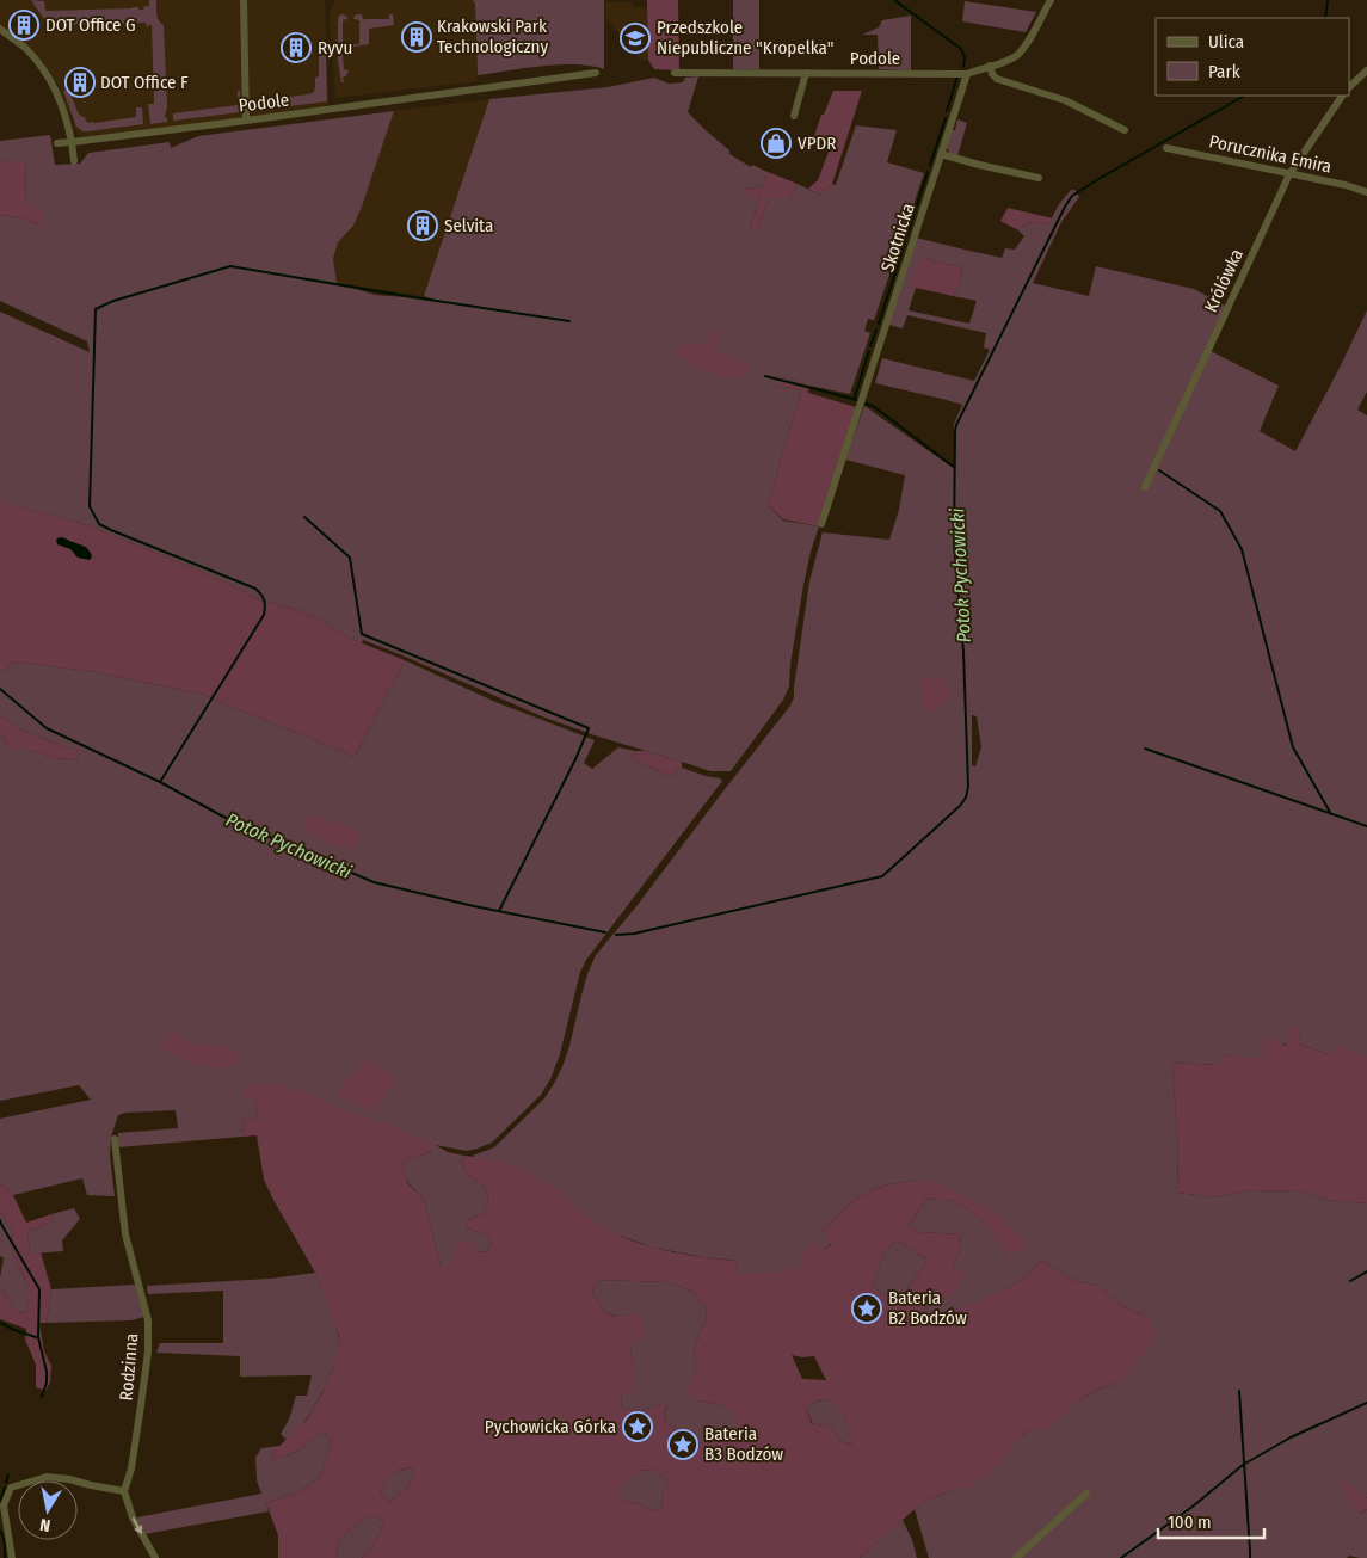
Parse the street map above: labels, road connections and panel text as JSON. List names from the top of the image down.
{
  "streets": {
    "street": [
      "Podole",
      "Porucznika Emira",
      "Skotnicka",
      "Królówka",
      "Rodzinna"
    ]
  },
  "crossings": [
    ["Podole", "Skotnicka"],
    ["Porucznika Emira", "Królówka"]
  ],
  "water": ["Potok Pychowicki"],
  "places": {
    "building": [
      "DOT Office G",
      "Krakowski Park Technologiczny",
      "Ryvu",
      "DOT Office F",
      "Selvita"
    ],
    "school or university": ["Przedszkole Niepubliczne \"Kropelka\""],
    "shop": ["VPDR"],
    "place": ["Bateria B2 Bodzów", "Pychowicka Górka", "Bateria B3 Bodzów"]
  },
  "legend": ["Ulica", "Park"],
  "scale_bar": "100 m",
  "north": "bottom"
}
